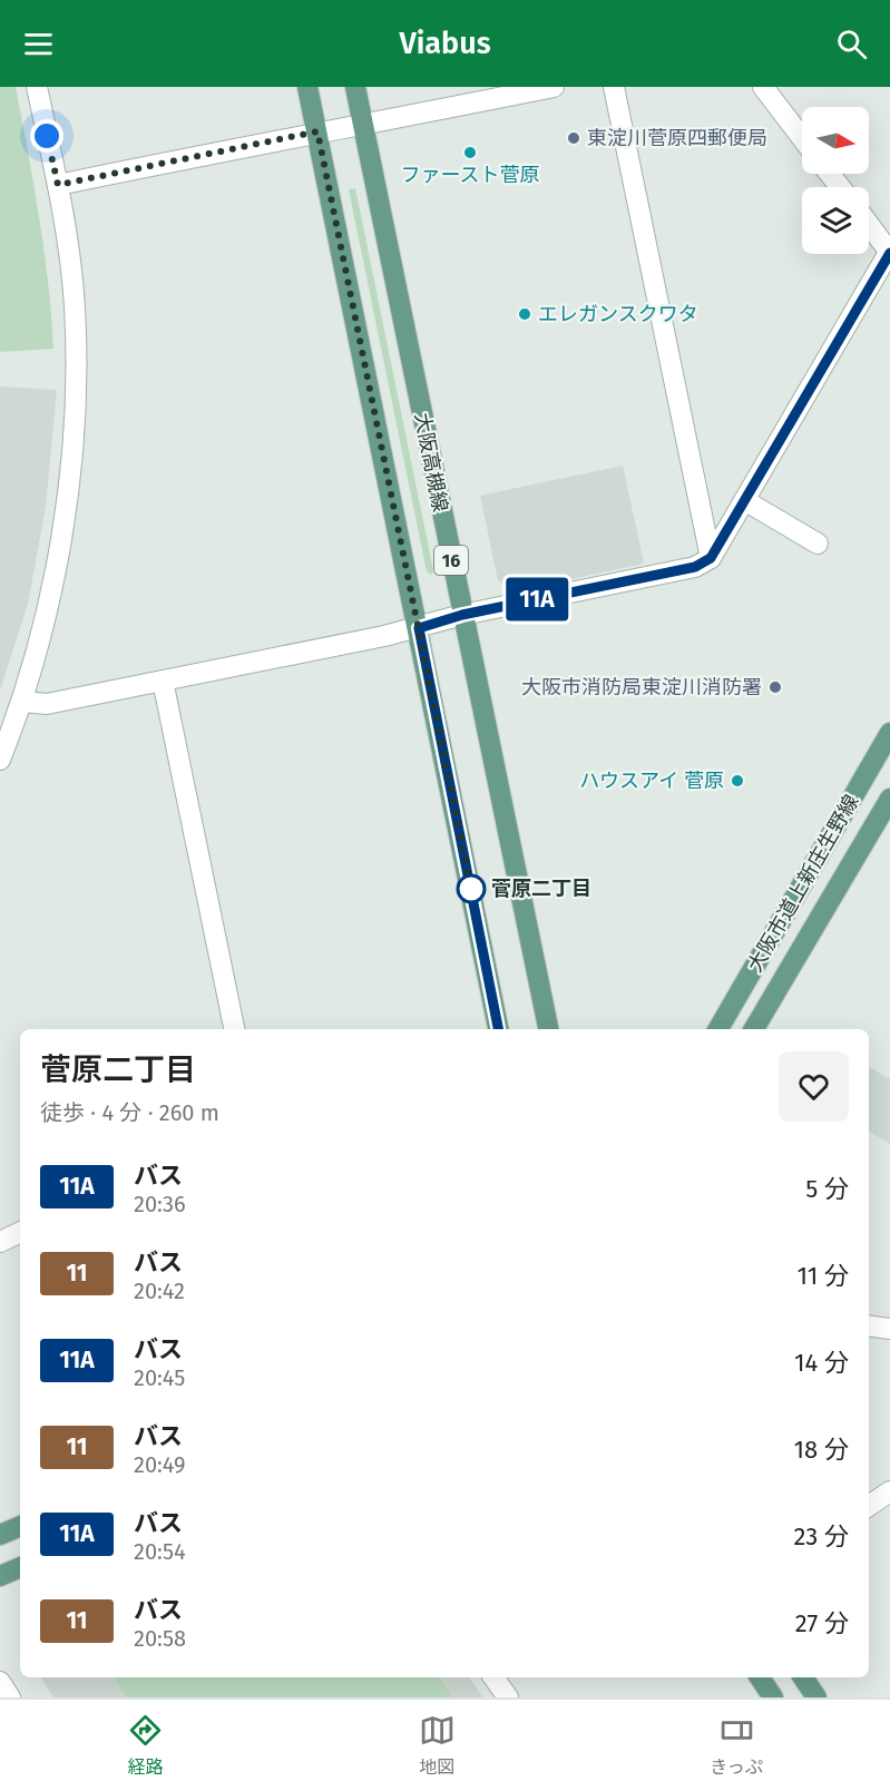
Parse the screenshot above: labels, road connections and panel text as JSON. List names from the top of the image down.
{
  "streets": {
    "main road": ["大阪高槻線", "16", "大阪市道上新庄生野線"]
  },
  "places": [
    "東淀川菅原四郵便局",
    "ファースト菅原",
    "エレガンスクワタ",
    "大阪市消防局東淀川消防署",
    "ハウスアイ 菅原",
    "菅原二丁目"
  ],
  "lines": ["bus line 11A"],
  "north": "right",
  "page": {
    "header": "Viabus",
    "on_map": "11A",
    "heading": ["菅原二丁目", "徒歩 · 4 分 · 260 m"],
    "list": [
      {
        "mark": "11A",
        "name": "バス",
        "note": "20:36",
        "value": "5 分"
      },
      {
        "mark": "11",
        "name": "バス",
        "note": "20:42",
        "value": "11 分"
      },
      {
        "mark": "11A",
        "name": "バス",
        "note": "20:45",
        "value": "14 分"
      },
      {
        "mark": "11",
        "name": "バス",
        "note": "20:49",
        "value": "18 分"
      },
      {
        "mark": "11A",
        "name": "バス",
        "note": "20:54",
        "value": "23 分"
      },
      {
        "mark": "11",
        "name": "バス",
        "note": "20:58",
        "value": "27 分"
      }
    ],
    "tabs": ["経路", "地図", "きっぷ"]
  }
}
